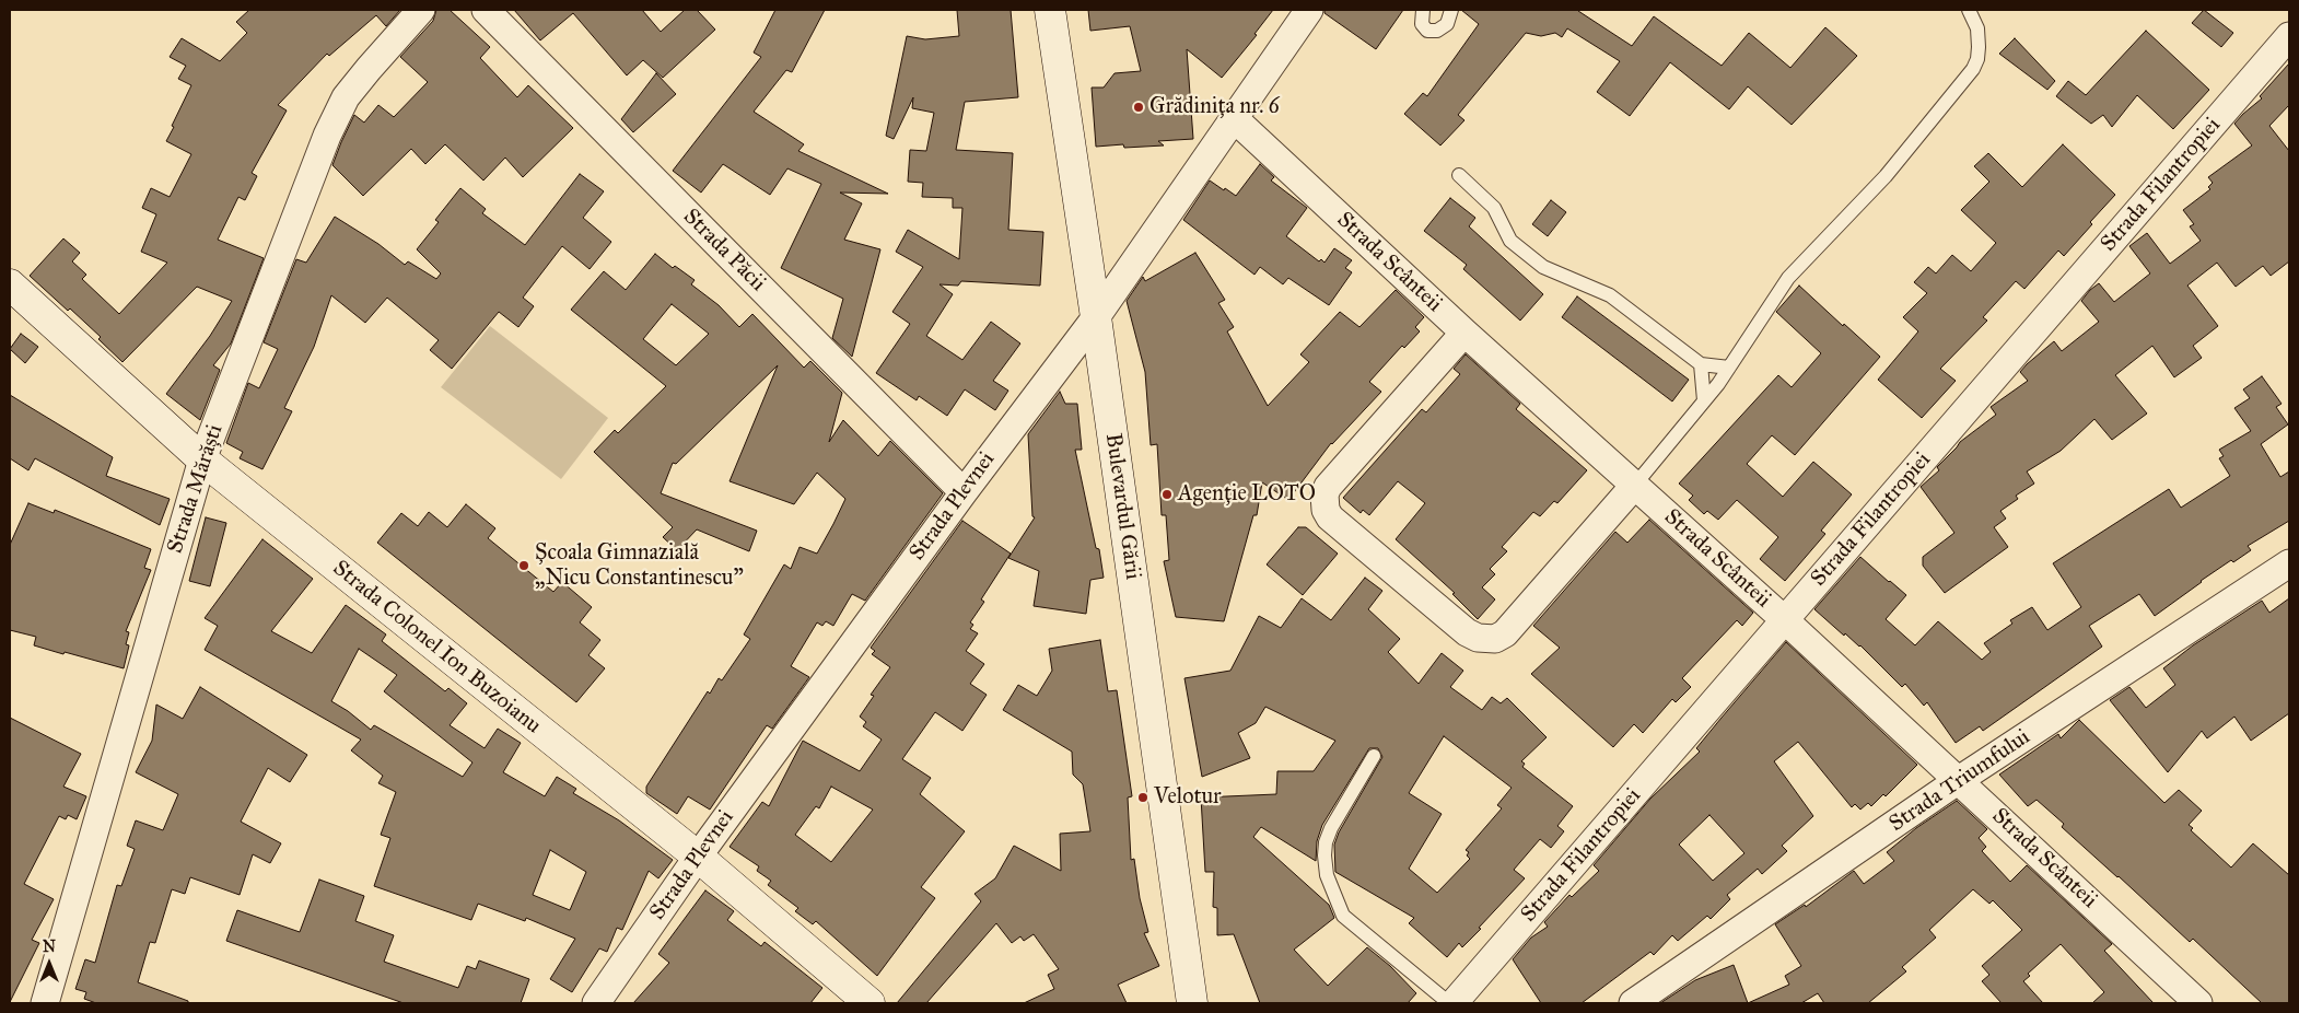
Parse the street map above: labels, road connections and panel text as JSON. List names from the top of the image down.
{
  "streets": {
    "street": [
      "Strada Filantropiei",
      "Strada Păcii",
      "Strada Scânteii",
      "Strada Mărăști",
      "Strada Plevnei",
      "Bulevardul Gării",
      "Strada Colonel Ion Buzoianu",
      "Strada Triumfului"
    ]
  },
  "crossings": [
    ["Strada Filantropiei", "Strada Scânteii"],
    ["Strada Păcii", "Strada Plevnei"],
    ["Strada Scânteii", "Strada Plevnei"],
    ["Strada Scânteii", "Strada Triumfului"],
    ["Strada Mărăști", "Strada Colonel Ion Buzoianu"],
    ["Strada Plevnei", "Bulevardul Gării"],
    ["Strada Plevnei", "Strada Colonel Ion Buzoianu"]
  ],
  "places": [
    "Grădinița nr. 6",
    "Agenție LOTO",
    "Școala Gimnazială „Nicu Constantinescu”",
    "Velotur"
  ],
  "north": "top"
}
